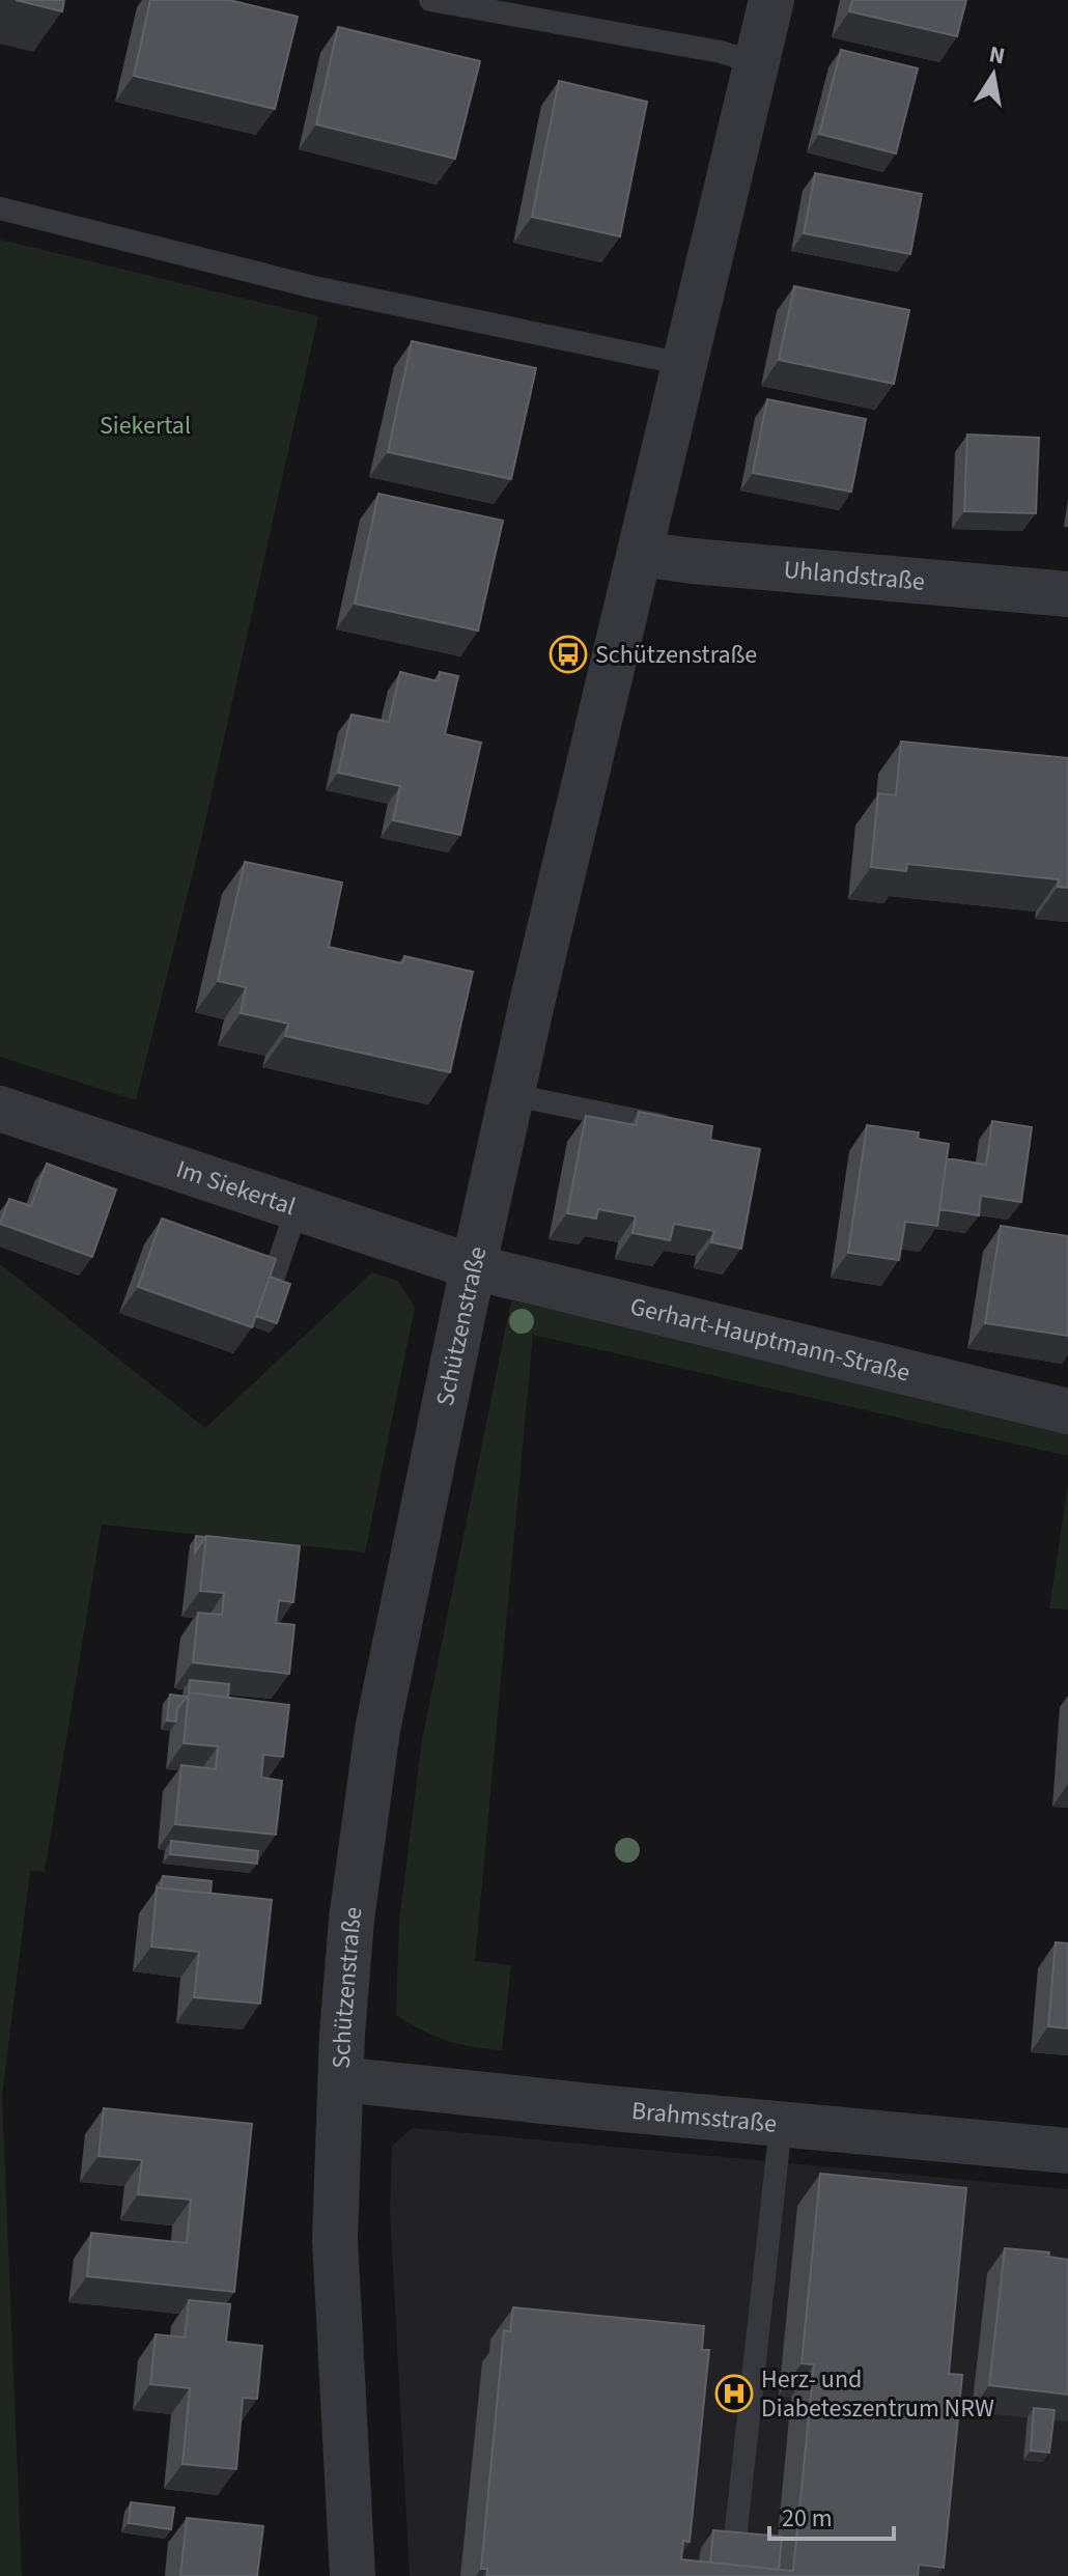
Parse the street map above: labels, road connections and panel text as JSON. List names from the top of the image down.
{
  "streets": {
    "street": [
      "Uhlandstraße",
      "Im Siekertal",
      "Schützenstraße",
      "Gerhart-Hauptmann-Straße",
      "Brahmsstraße"
    ]
  },
  "crossings": [
    ["Uhlandstraße", "Schützenstraße"],
    ["Im Siekertal", "Schützenstraße"],
    ["Im Siekertal", "Gerhart-Hauptmann-Straße"],
    ["Schützenstraße", "Gerhart-Hauptmann-Straße"],
    ["Schützenstraße", "Brahmsstraße"]
  ],
  "parks": ["Siekertal"],
  "places": {
    "bus stop": ["Schützenstraße"],
    "hospital": ["Herz- und Diabeteszentrum NRW"]
  },
  "scale_bar": "20 m",
  "north": "top"
}
